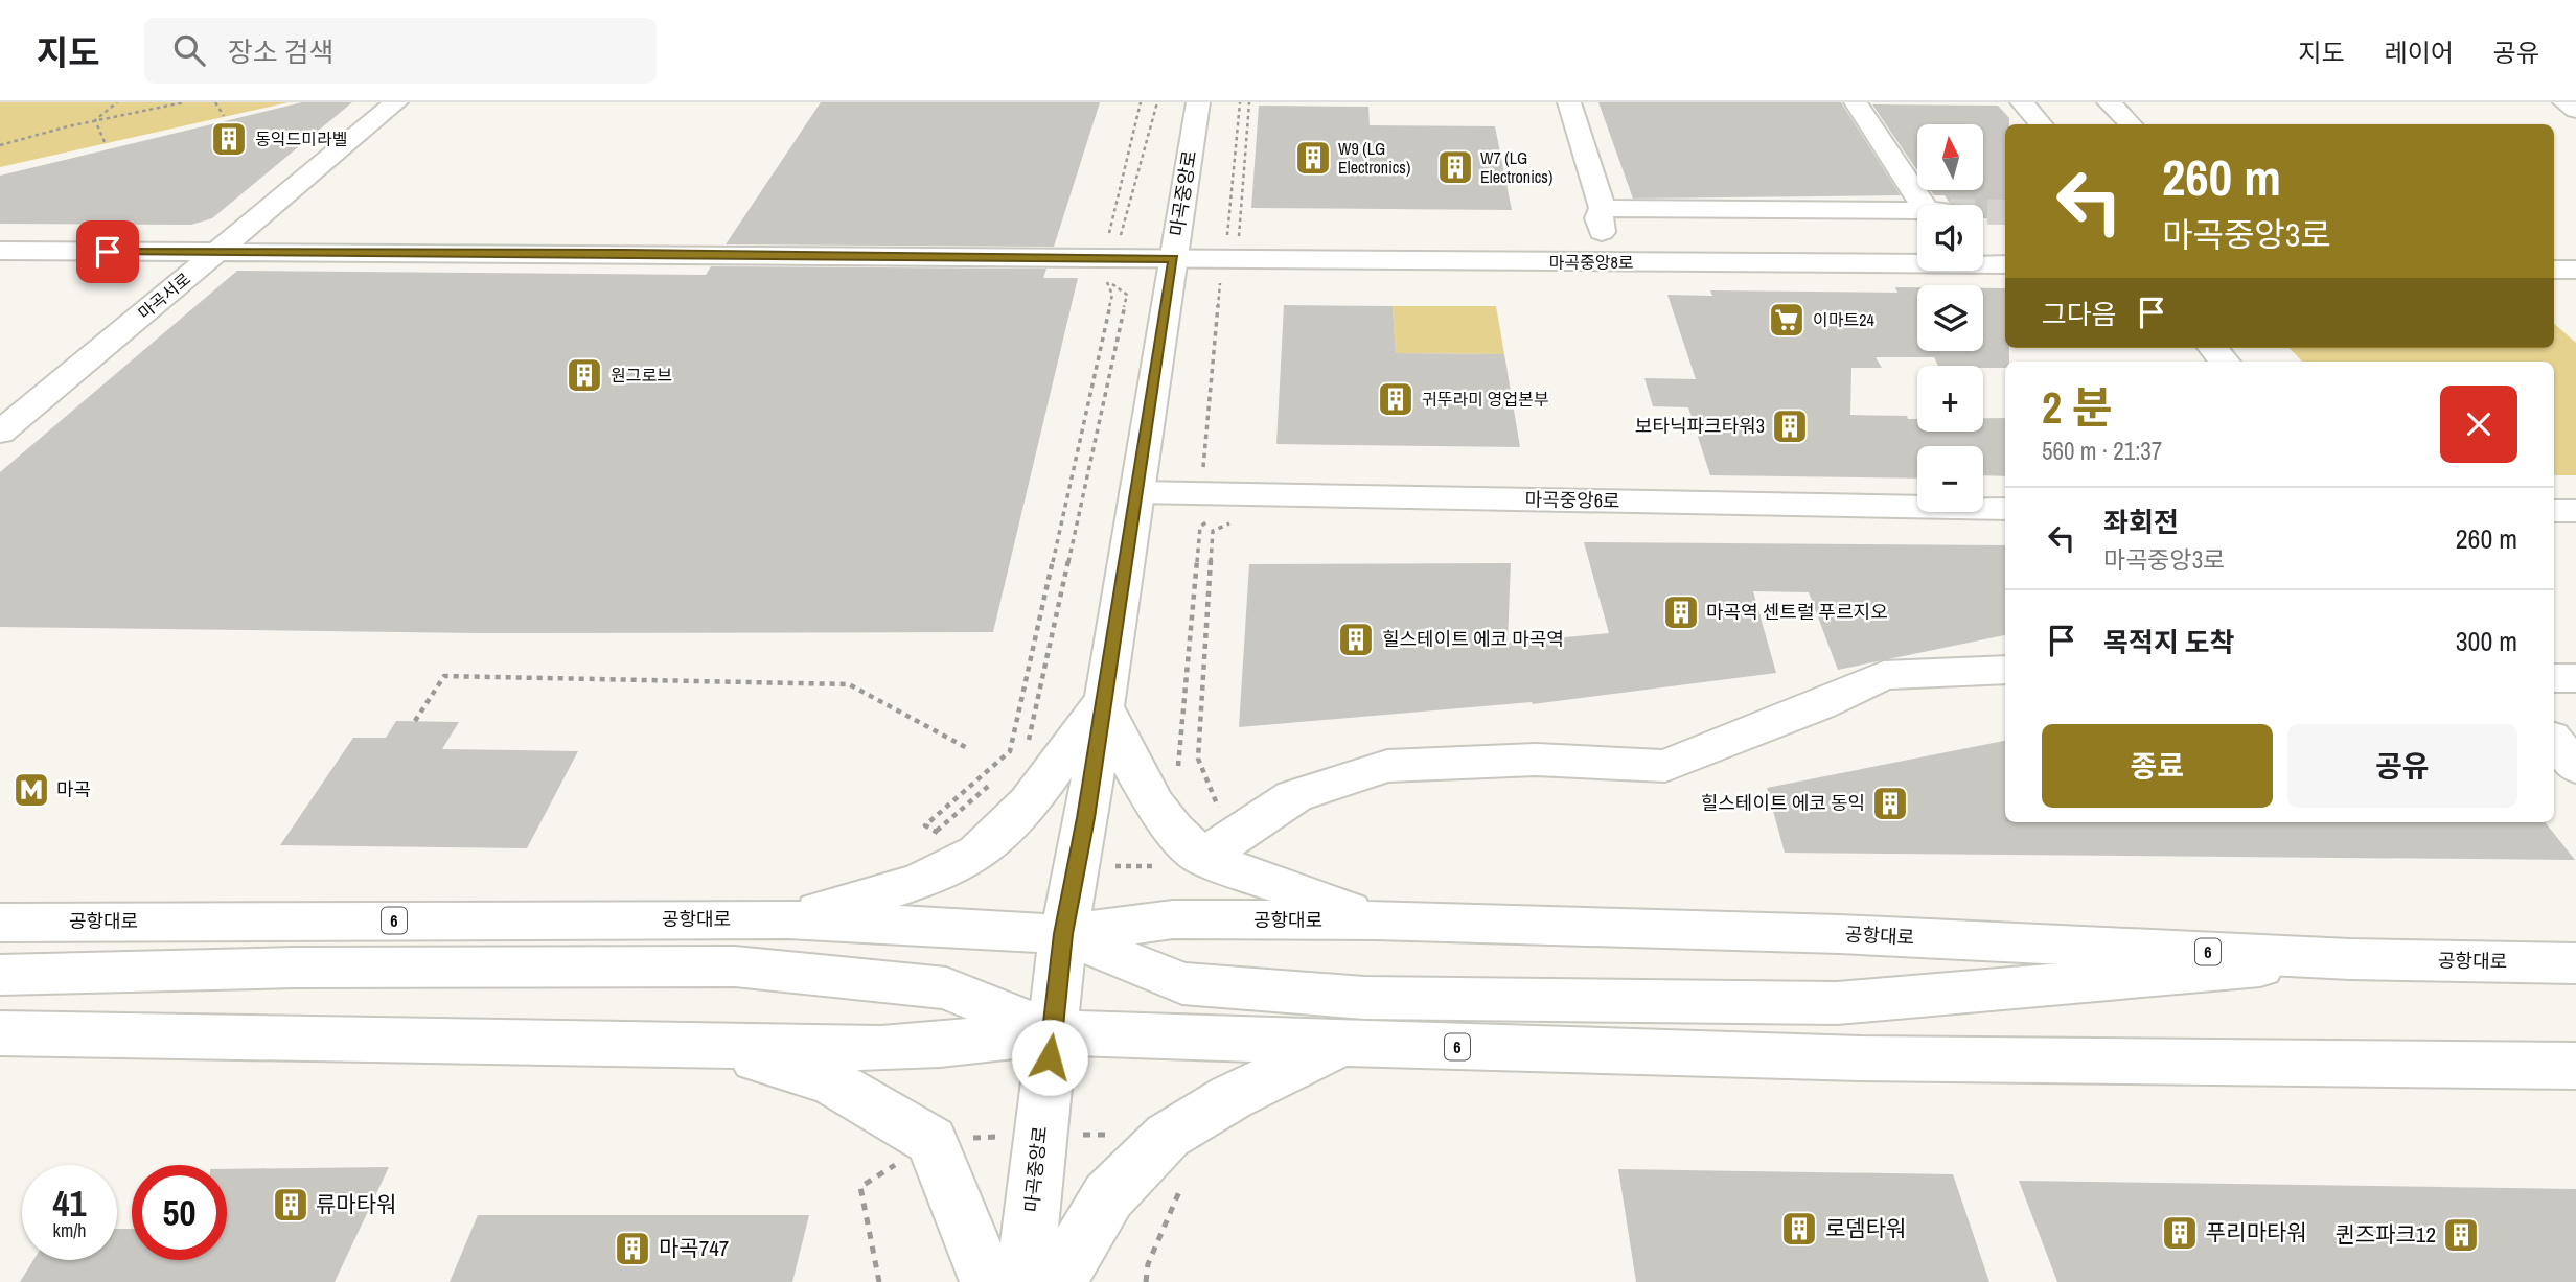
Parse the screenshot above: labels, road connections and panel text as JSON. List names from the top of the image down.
{
  "streets": {
    "main road": [
      "마곡중앙로",
      "마곡중앙8로",
      "마곡서로",
      "마곡중앙6로",
      "공항대로",
      "6"
    ]
  },
  "crossings": [
    ["마곡중앙로", "마곡중앙8로"],
    ["마곡중앙로", "마곡중앙6로"],
    ["마곡중앙로", "공항대로"],
    ["마곡중앙로", "6"],
    ["마곡중앙8로", "마곡서로"]
  ],
  "places": {
    "building": [
      "동익드미라벨",
      "W9 (LG Electronics)",
      "W7 (LG Electronics)",
      "원그로브",
      "귀뚜라미 영업본부",
      "보타닉파크타워3",
      "마곡역 센트럴 푸르지오",
      "힐스테이트 에코 마곡역",
      "힐스테이트 에코 동익",
      "류마타워",
      "로뎀타워",
      "푸리마타워",
      "퀸즈파크12",
      "마곡747"
    ],
    "supermarket": ["이마트24"],
    "metro station": ["마곡"]
  },
  "north": "top",
  "page": {
    "header": "지도",
    "search": "장소 검색",
    "nav": ["지도", "레이어", "공유"],
    "map_buttons": ["+", "−"],
    "turn": ["260 m", "마곡중앙3로"],
    "then": "그다음",
    "heading": ["2 분", "560 m · 21:37"],
    "list": [
      {
        "name": "좌회전",
        "note": "마곡중앙3로",
        "value": "260 m"
      },
      {
        "name": "목적지 도착",
        "value": "300 m"
      }
    ],
    "buttons": ["종료", "공유"],
    "speed": "41 km/h",
    "limit": "50"
  }
}
